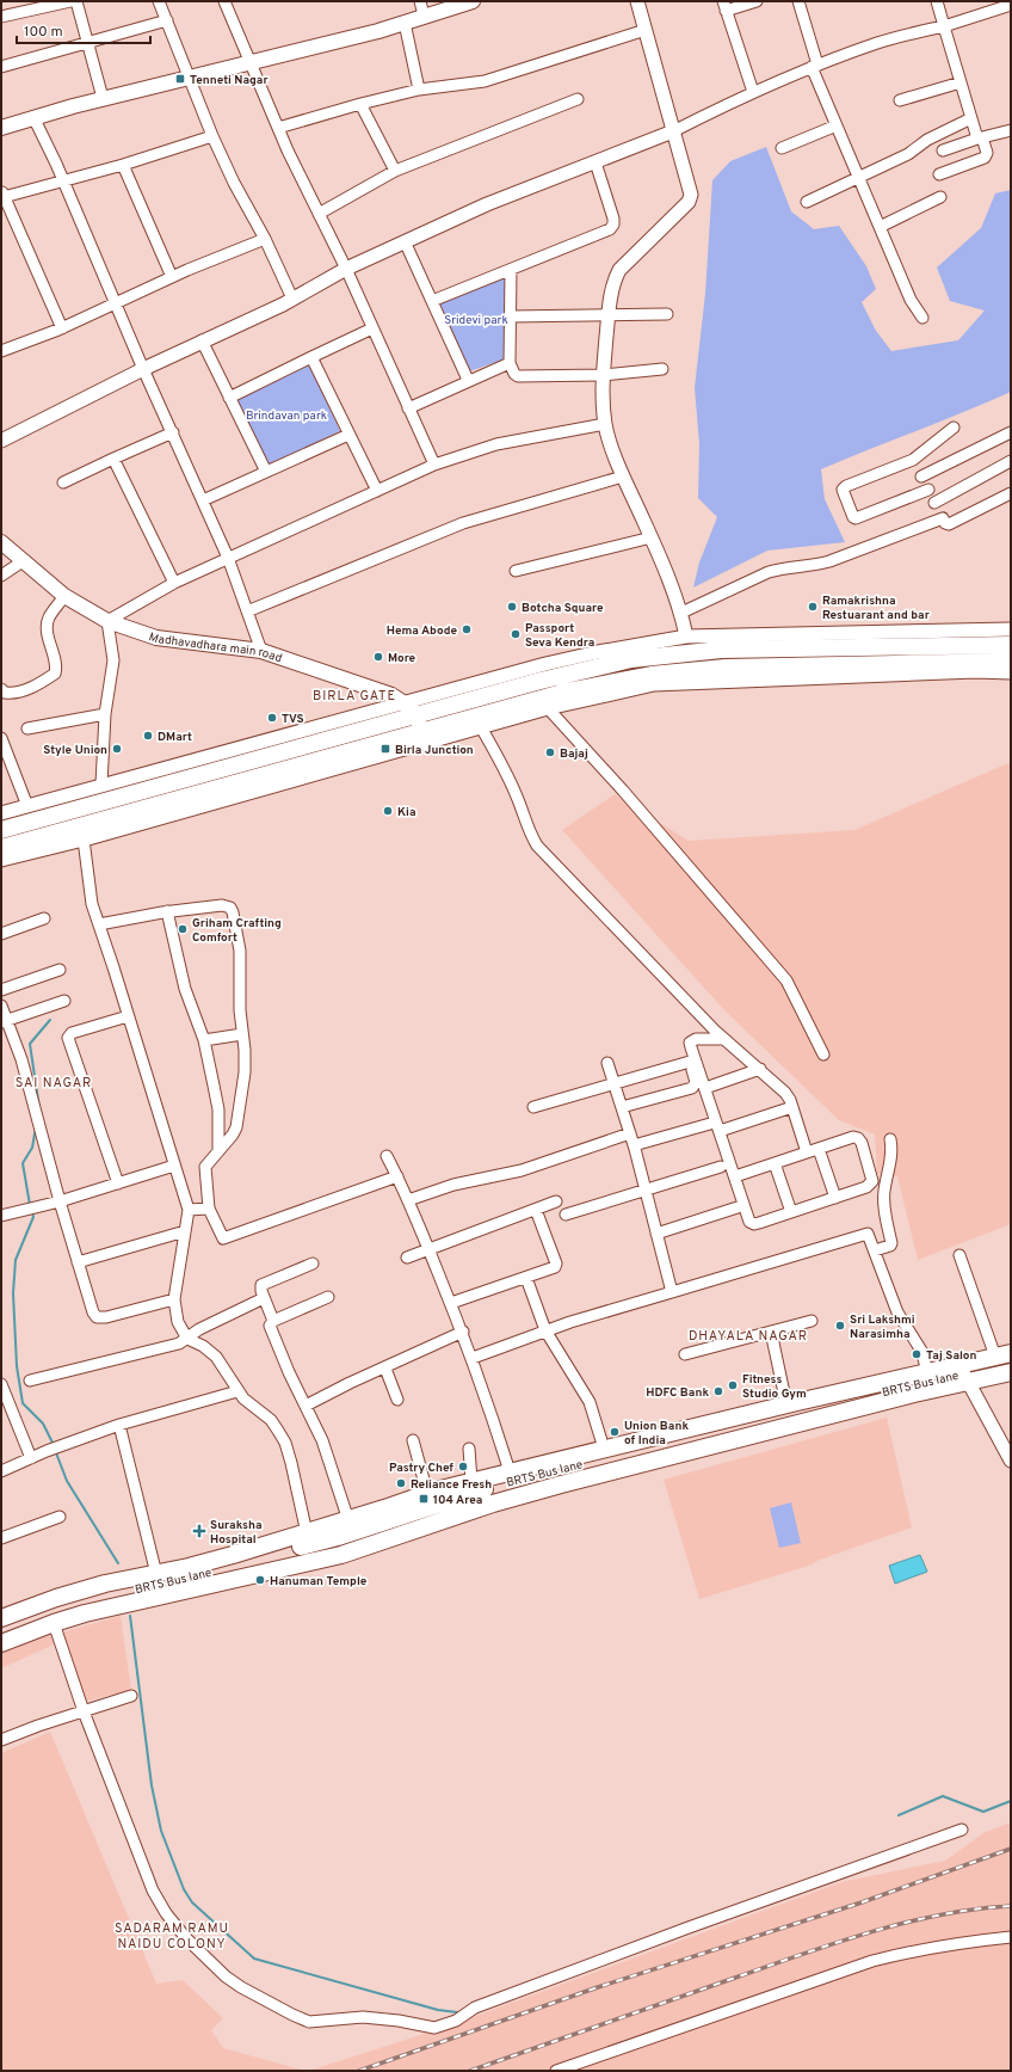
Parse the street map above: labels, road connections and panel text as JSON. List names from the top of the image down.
{
  "streets": {
    "main road": ["Madhavadhara main road", "BRTS Bus lane"]
  },
  "districts": [
    "BIRLA GATE",
    "SAI NAGAR",
    "DHAYALA NAGAR",
    "SADARAM RAMU NAIDU COLONY"
  ],
  "parks": ["Sridevi park", "Brindavan park"],
  "places": {
    "transit": ["Tenneti Nagar", "Birla Junction", "104 Area"],
    "other": [
      "Botcha Square",
      "Ramakrishna Restuarant and bar",
      "Hema Abode",
      "Passport Seva Kendra",
      "More",
      "TVS",
      "DMart",
      "Style Union",
      "Bajaj",
      "Kia",
      "Griham Crafting Comfort",
      "Sri Lakshmi Narasimha",
      "Taj Salon",
      "Fitness Studio Gym",
      "HDFC Bank",
      "Union Bank of India",
      "Pastry Chef",
      "Reliance Fresh",
      "Hanuman Temple"
    ],
    "health": ["Suraksha Hospital"]
  },
  "scale_bar": "100 m"
}
